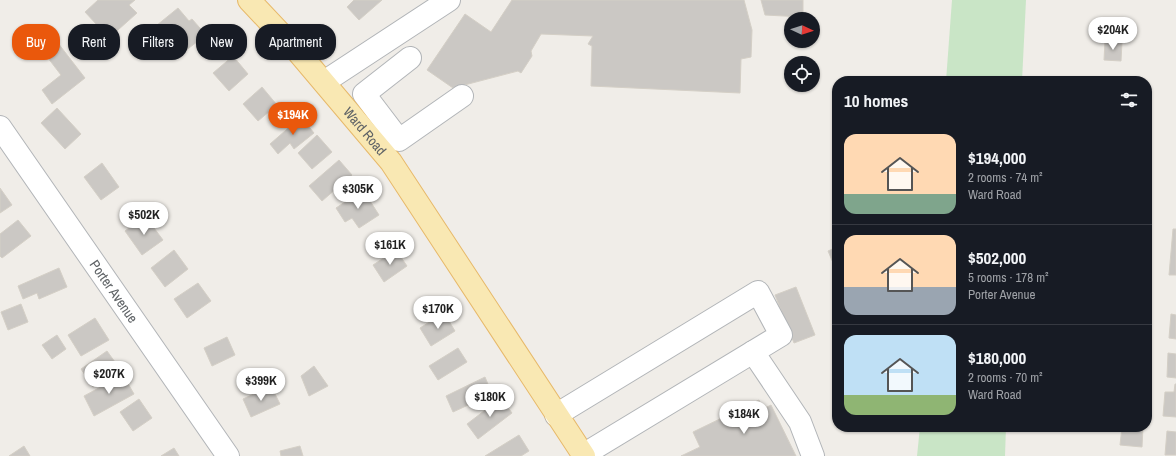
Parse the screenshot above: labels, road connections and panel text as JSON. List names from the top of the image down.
{
  "streets": {
    "main road": ["Ward Road"],
    "street": ["Porter Avenue"]
  },
  "north": "right",
  "page": {
    "price": [
      "$204K",
      "$194K",
      "$305K",
      "$502K",
      "$161K",
      "$170K",
      "$207K",
      "$399K",
      "$180K",
      "$184K"
    ],
    "chip": [
      "Buy",
      "Rent",
      "Filters",
      "New",
      "Apartment"
    ],
    "heading": "10 homes",
    "list": [
      {
        "name": "$194,000",
        "note": "2 rooms · 74 m² · Ward Road"
      },
      {
        "name": "$502,000",
        "note": "5 rooms · 178 m² · Porter Avenue"
      },
      {
        "name": "$180,000",
        "note": "2 rooms · 70 m² · Ward Road"
      }
    ]
  }
}
